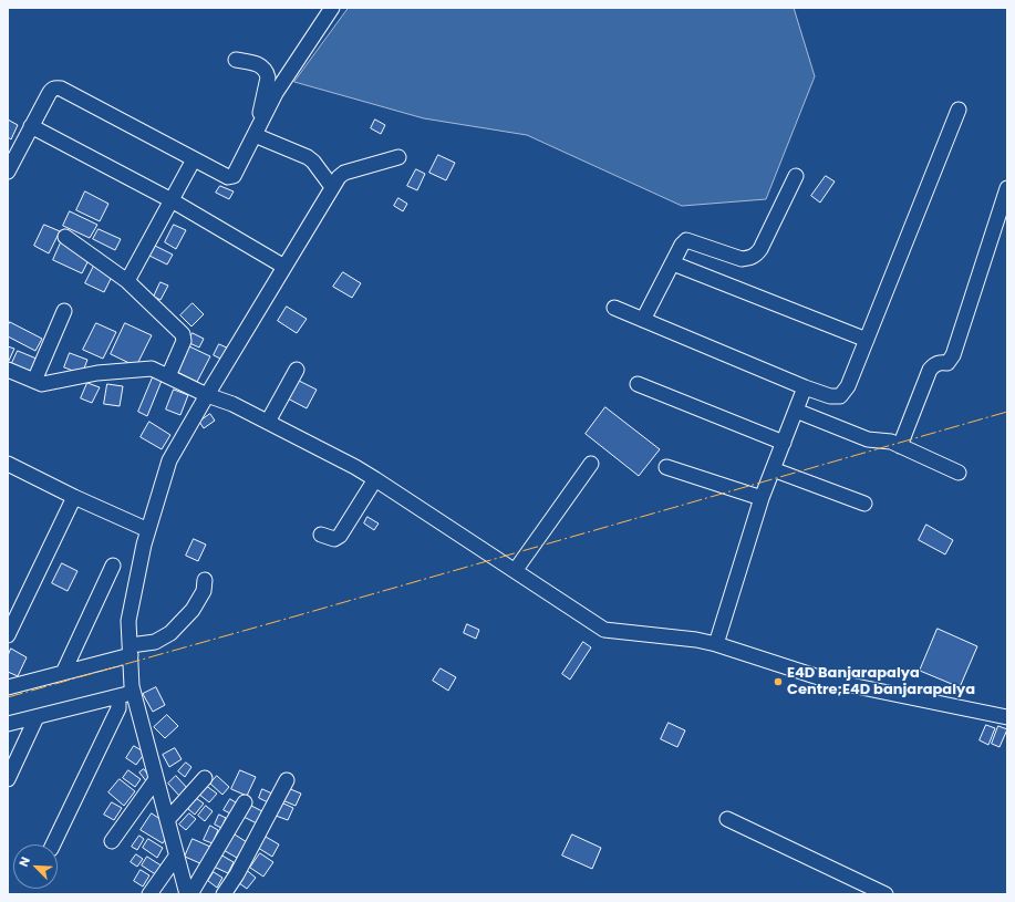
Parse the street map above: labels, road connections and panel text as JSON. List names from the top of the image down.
{
  "places": ["E4D Banjarapalya Centre;E4D banjarapalya"],
  "north": "top left"
}
